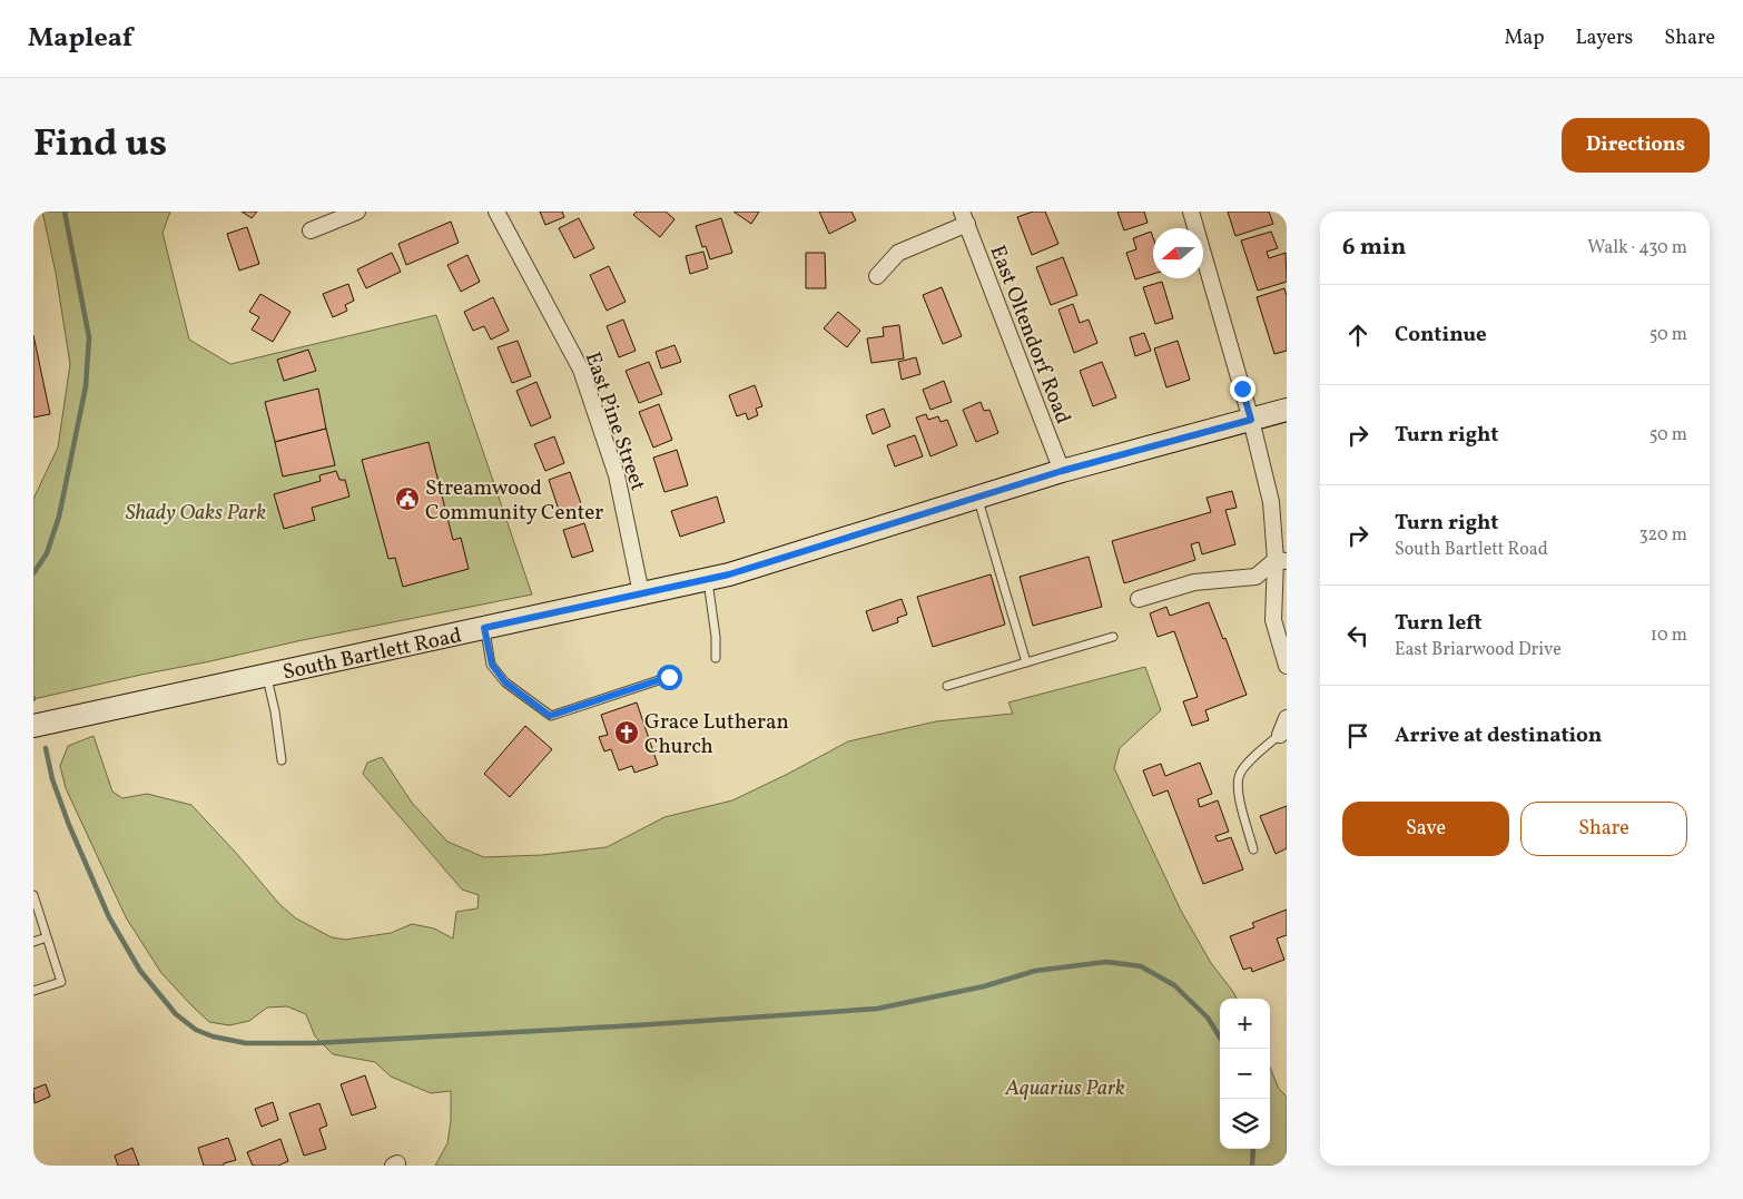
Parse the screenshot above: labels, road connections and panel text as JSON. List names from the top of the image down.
{
  "streets": {
    "main road": ["South Bartlett Road"],
    "street": ["East Oltendorf Road", "East Pine Street"]
  },
  "crossings": [
    ["East Oltendorf Road", "South Bartlett Road"],
    ["East Pine Street", "South Bartlett Road"]
  ],
  "parks": ["Shady Oaks Park", "Aquarius Park"],
  "places": {
    "public building": ["Streamwood Community Center"],
    "church": ["Grace Lutheran Church"]
  },
  "north": "left",
  "page": {
    "header": "Mapleaf",
    "nav": ["Map", "Layers", "Share"],
    "title": "Find us",
    "buttons": [
      "Directions",
      ["Save", "Share"]
    ],
    "heading": ["6 min", "Walk · 430 m"],
    "list": [
      ["Continue", "50 m"],
      ["Turn right", "50 m"],
      ["Turn right", "South Bartlett Road", "320 m"],
      ["Turn left", "East Briarwood Drive", "10 m"],
      "Arrive at destination"
    ],
    "map_buttons": ["+", "−"]
  }
}
